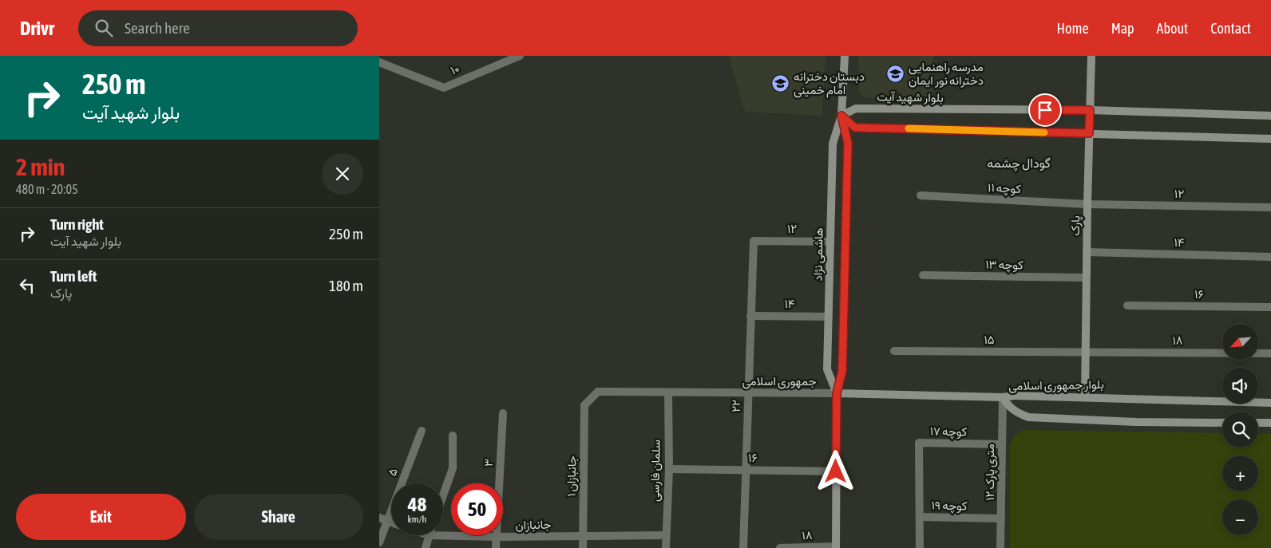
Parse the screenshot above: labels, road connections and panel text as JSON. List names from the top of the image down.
{
  "streets": {
    "main road": [
      "بلوار شهید آیت",
      "پارک",
      "هاشمی نژاد",
      "جمهوری اسلامی",
      "بلوار جمهوری اسلامی"
    ],
    "street": [
      "۱۰",
      "کوچه ۱۱",
      "۱۲",
      "۱۴",
      "کوچه ۱۳",
      "۱۶",
      "۱۵",
      "۱۸",
      "۲۲",
      "کوچه ۱۷",
      "۳",
      "سلمان فارسی",
      "۵",
      "۱۲ متری پارک",
      "جانبازان ۱",
      "کوچه ۱۹",
      "جانبازان"
    ]
  },
  "crossings": [
    ["بلوار شهید آیت", "پارک"],
    ["بلوار شهید آیت", "هاشمی نژاد"],
    ["کوچه ۱۱", "۱۲"],
    ["کوچه ۱۱", "پارک"],
    ["۱۲", "پارک"],
    ["۱۲", "هاشمی نژاد"],
    ["۱۲", "۲۲"],
    ["پارک", "۱۴"],
    ["پارک", "کوچه ۱۳"],
    ["پارک", "۱۵"],
    ["پارک", "۱۸"],
    ["پارک", "بلوار جمهوری اسلامی"],
    ["۱۴", "هاشمی نژاد"],
    ["۱۴", "۲۲"],
    ["هاشمی نژاد", "۱۶"],
    ["هاشمی نژاد", "۱۸"],
    ["هاشمی نژاد", "جمهوری اسلامی"],
    ["۱۶", "۲۲"],
    ["۱۶", "سلمان فارسی"],
    ["۱۵", "۱۸"],
    ["جمهوری اسلامی", "بلوار جمهوری اسلامی"],
    ["جمهوری اسلامی", "۲۲"],
    ["جمهوری اسلامی", "سلمان فارسی"],
    ["جمهوری اسلامی", "۱۲ متری پارک"],
    ["جمهوری اسلامی", "جانبازان ۱"],
    ["بلوار جمهوری اسلامی", "۱۲ متری پارک"],
    ["کوچه ۱۷", "۱۲ متری پارک"],
    ["کوچه ۱۷", "کوچه ۱۹"],
    ["۳", "جانبازان"],
    ["سلمان فارسی", "جانبازان"],
    ["۵", "جانبازان"],
    ["۱۲ متری پارک", "کوچه ۱۹"],
    ["جانبازان ۱", "جانبازان"]
  ],
  "districts": ["گودال چشمه"],
  "places": {
    "school or university": ["مدرسه راهنمایی دخترانه نور ایمان", "دبستان دخترانه امام خمینی"]
  },
  "north": "bottom left",
  "page": {
    "header": "Drivr",
    "search": "Search here",
    "nav": [
      "Home",
      "Map",
      "About",
      "Contact"
    ],
    "turn": ["250 m", "بلوار شهید آیت"],
    "heading": ["2 min", "480 m · 20:05"],
    "list": [
      {
        "name": "Turn right",
        "note": "بلوار شهید آیت",
        "value": "250 m"
      },
      {
        "name": "Turn left",
        "note": "پارک",
        "value": "180 m"
      }
    ],
    "map_buttons": ["+", "−"],
    "speed": "48 km/h",
    "limit": "50",
    "buttons": ["Exit", "Share"]
  }
}
